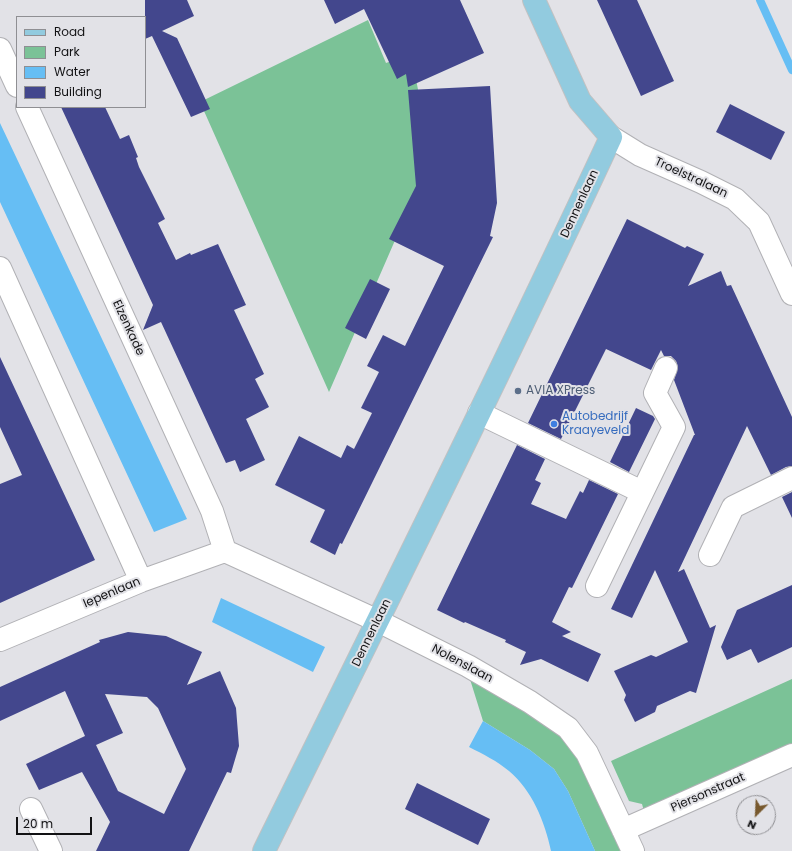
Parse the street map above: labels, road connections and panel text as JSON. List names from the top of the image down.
{
  "streets": {
    "main road": ["Dennenlaan"],
    "street": [
      "Troelstralaan",
      "Elzenkade",
      "Iepenlaan",
      "Nolenslaan",
      "Piersonstraat"
    ]
  },
  "crossings": [
    ["Troelstralaan", "Dennenlaan"],
    ["Dennenlaan", "Nolenslaan"],
    ["Elzenkade", "Iepenlaan"],
    ["Elzenkade", "Nolenslaan"],
    ["Iepenlaan", "Nolenslaan"],
    ["Nolenslaan", "Piersonstraat"]
  ],
  "places": ["AVIA XPress", "Autobedrijf Kraayeveld"],
  "legend": [
    "Road",
    "Park",
    "Water",
    "Building"
  ],
  "scale_bar": "20 m",
  "north": "bottom left"
}
